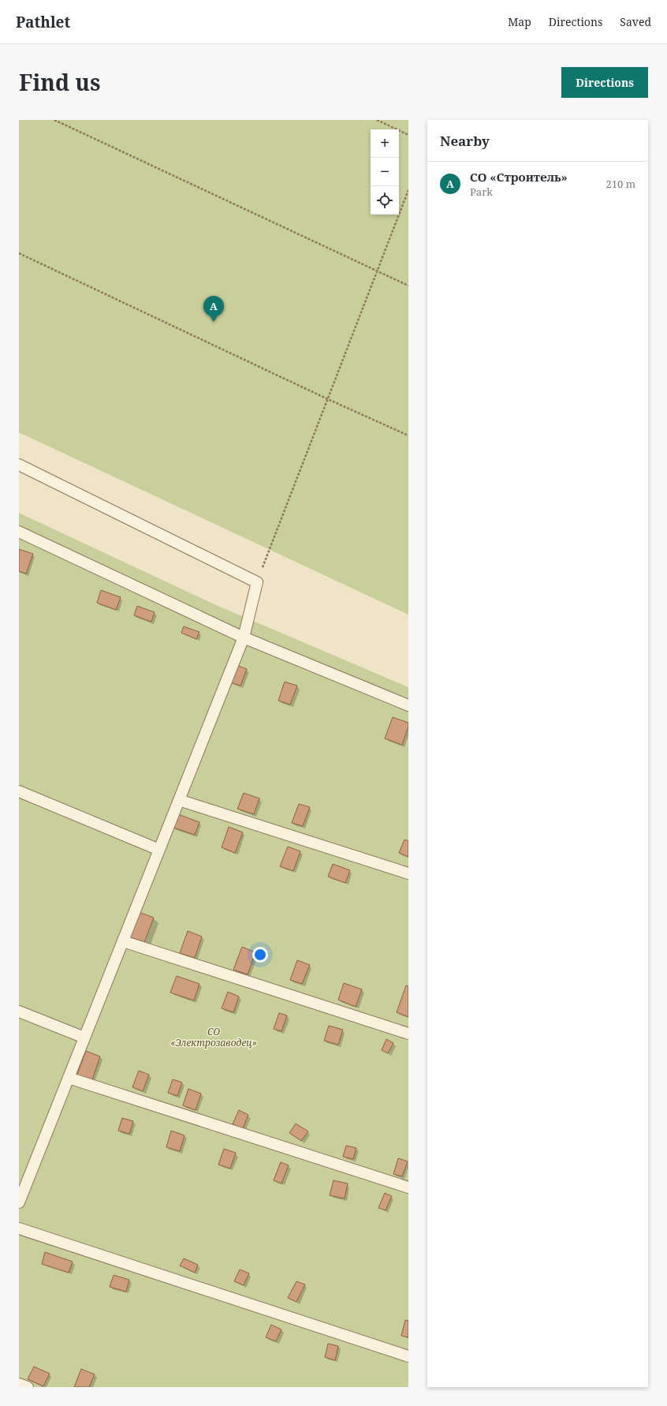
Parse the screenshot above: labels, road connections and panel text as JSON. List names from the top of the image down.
{
  "parks": ["СО «Электрозаводец»"],
  "page": {
    "header": "Pathlet",
    "nav": ["Map", "Directions", "Saved"],
    "title": "Find us",
    "buttons": "Directions",
    "heading": "Nearby",
    "map_buttons": ["+", "−"],
    "list": [
      {
        "mark": "A",
        "name": "СО «Строитель»",
        "note": "Park",
        "value": "210 m"
      }
    ],
    "pins": "A"
  }
}
